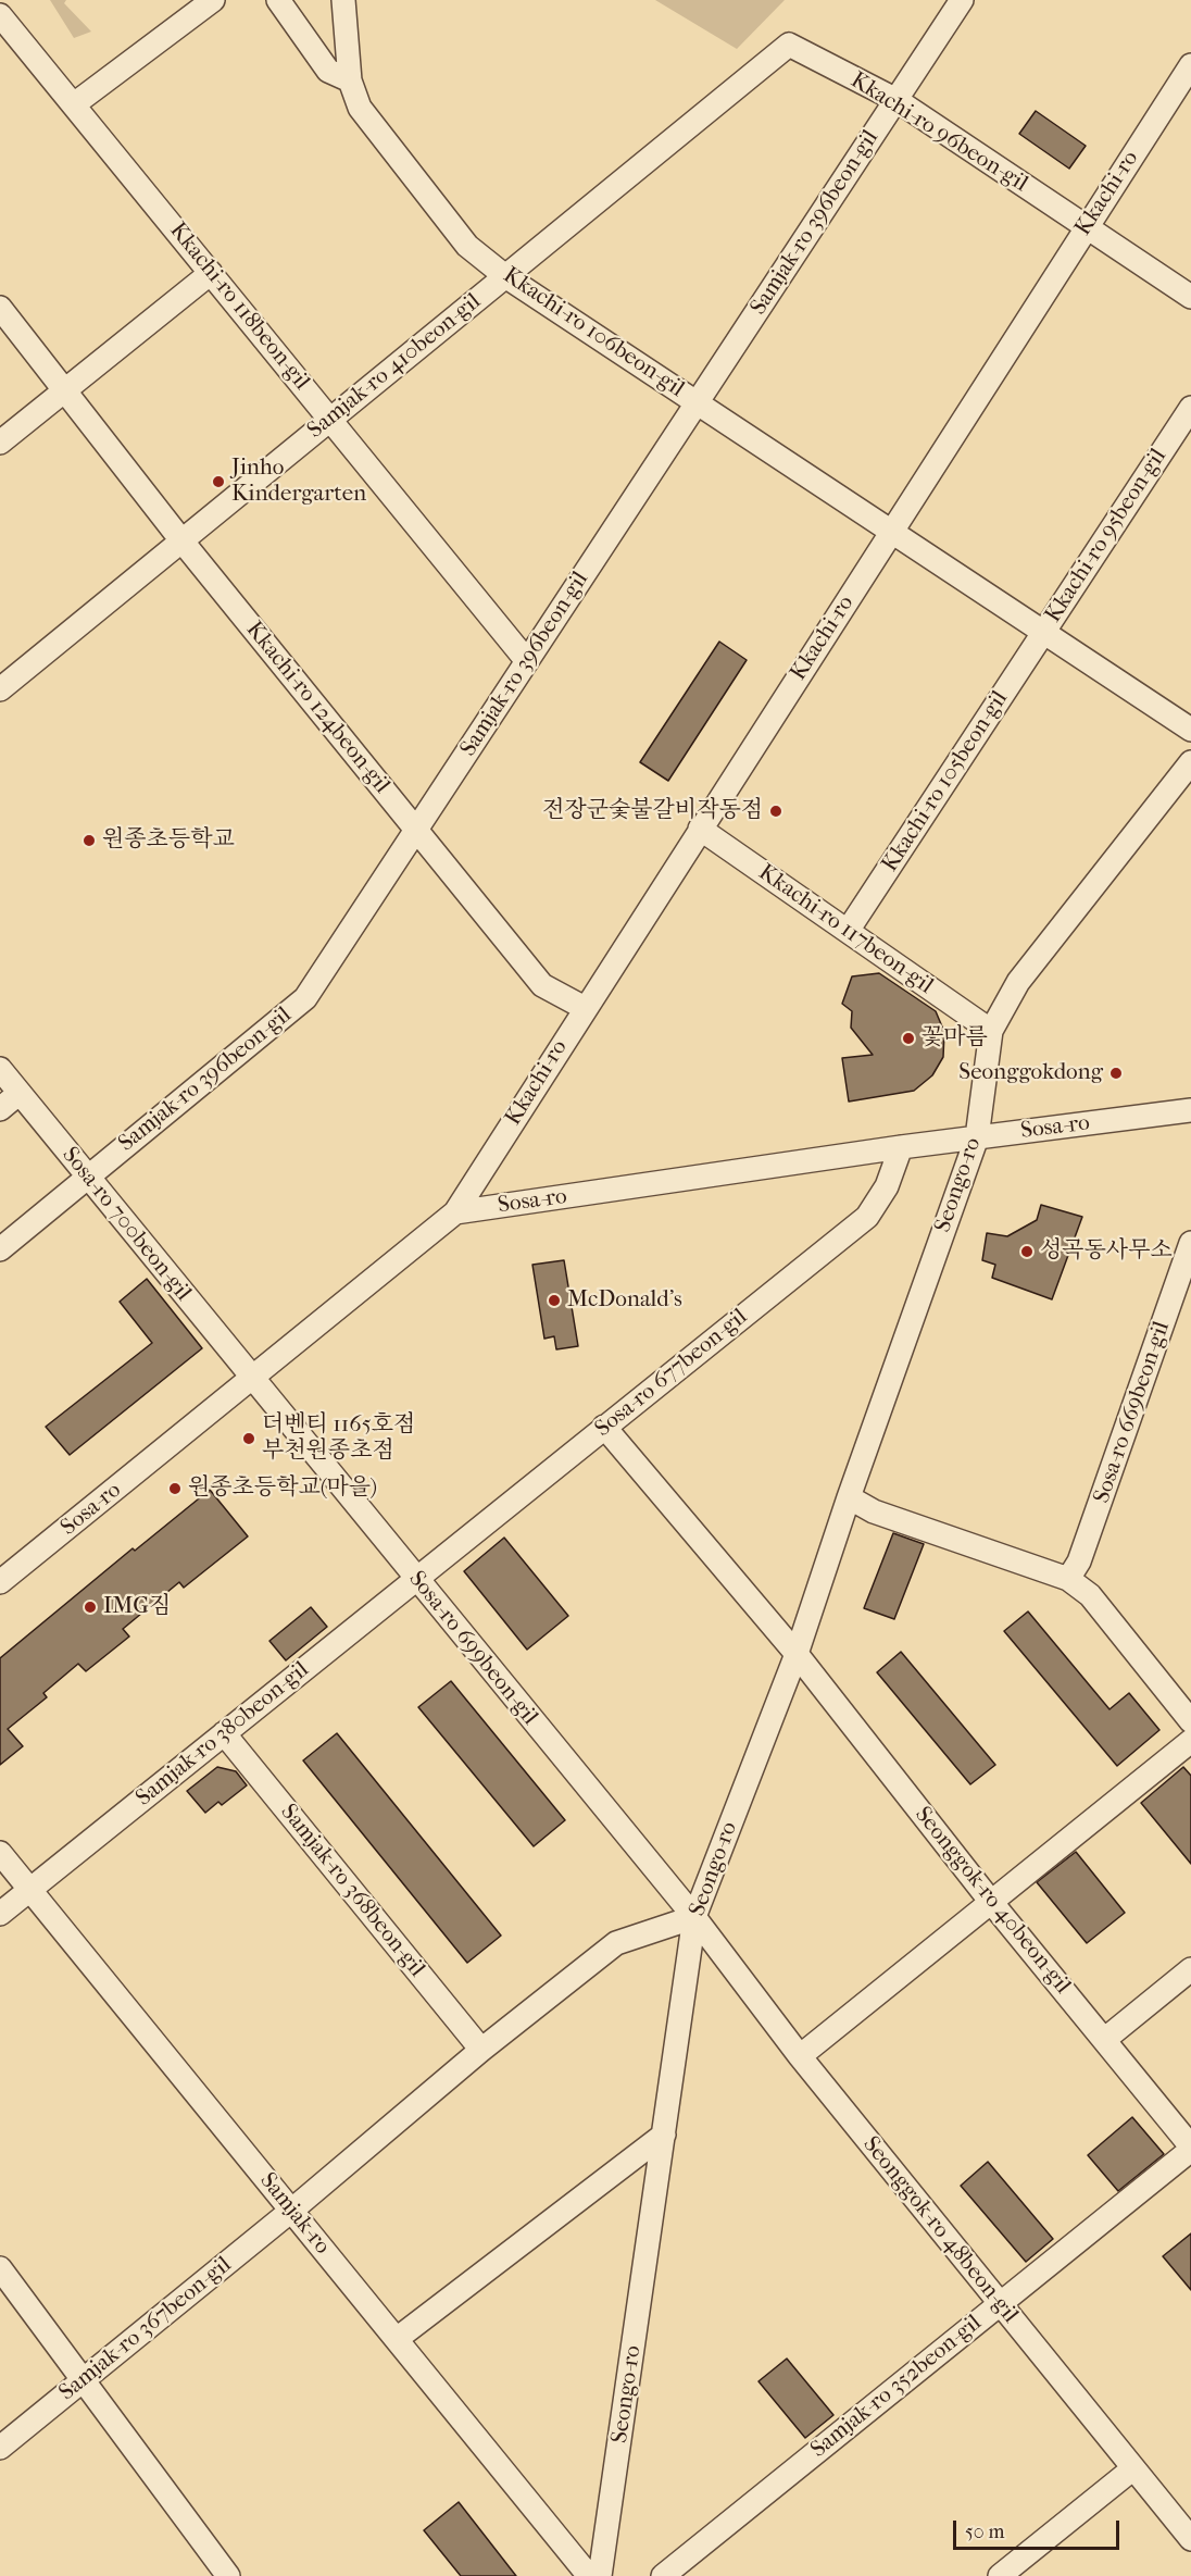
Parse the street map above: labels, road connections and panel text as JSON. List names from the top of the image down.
{
  "streets": {
    "street": [
      "Kkachi-ro 96beon-gil",
      "Kkachi-ro",
      "Samjak-ro 396beon-gil",
      "Kkachi-ro 118beon-gil",
      "Kkachi-ro 106beon-gil",
      "Samjak-ro 410beon-gil",
      "Kkachi-ro 95beon-gil",
      "Kkachi-ro 124beon-gil",
      "Kkachi-ro 105beon-gil",
      "Kkachi-ro 117beon-gil",
      "Sosa-ro",
      "Seongo-ro",
      "Sosa-ro 700beon-gil",
      "Sosa-ro 677beon-gil",
      "Sosa-ro 669beon-gil",
      "Sosa-ro 699beon-gil",
      "Samjak-ro 380beon-gil",
      "Samjak-ro 368beon-gil",
      "Seonggok-ro 40beon-gil",
      "Samjak-ro",
      "Seonggok-ro 48beon-gil",
      "Samjak-ro 367beon-gil",
      "Samjak-ro 352beon-gil"
    ]
  },
  "crossings": [
    ["Kkachi-ro 96beon-gil", "Kkachi-ro"],
    ["Kkachi-ro 96beon-gil", "Samjak-ro 396beon-gil"],
    ["Kkachi-ro 96beon-gil", "Samjak-ro 410beon-gil"],
    ["Kkachi-ro", "Kkachi-ro 106beon-gil"],
    ["Kkachi-ro", "Kkachi-ro 124beon-gil"],
    ["Kkachi-ro", "Kkachi-ro 117beon-gil"],
    ["Kkachi-ro", "Sosa-ro"],
    ["Samjak-ro 396beon-gil", "Kkachi-ro 118beon-gil"],
    ["Samjak-ro 396beon-gil", "Kkachi-ro 106beon-gil"],
    ["Samjak-ro 396beon-gil", "Kkachi-ro 124beon-gil"],
    ["Samjak-ro 396beon-gil", "Sosa-ro 700beon-gil"],
    ["Kkachi-ro 118beon-gil", "Samjak-ro 410beon-gil"],
    ["Kkachi-ro 106beon-gil", "Samjak-ro 410beon-gil"],
    ["Samjak-ro 410beon-gil", "Kkachi-ro 124beon-gil"],
    ["Kkachi-ro 95beon-gil", "Kkachi-ro 105beon-gil"],
    ["Kkachi-ro 105beon-gil", "Kkachi-ro 117beon-gil"],
    ["Kkachi-ro 117beon-gil", "Seongo-ro"],
    ["Sosa-ro", "Seongo-ro"],
    ["Sosa-ro", "Sosa-ro 700beon-gil"],
    ["Sosa-ro", "Sosa-ro 677beon-gil"],
    ["Sosa-ro", "Sosa-ro 699beon-gil"],
    ["Seongo-ro", "Sosa-ro 699beon-gil"],
    ["Seongo-ro", "Seonggok-ro 40beon-gil"],
    ["Seongo-ro", "Seonggok-ro 48beon-gil"],
    ["Sosa-ro 700beon-gil", "Sosa-ro 699beon-gil"],
    ["Sosa-ro 677beon-gil", "Sosa-ro 699beon-gil"],
    ["Sosa-ro 677beon-gil", "Samjak-ro 380beon-gil"],
    ["Sosa-ro 699beon-gil", "Samjak-ro 380beon-gil"],
    ["Sosa-ro 699beon-gil", "Seonggok-ro 48beon-gil"],
    ["Samjak-ro 380beon-gil", "Samjak-ro 368beon-gil"],
    ["Samjak-ro 380beon-gil", "Samjak-ro"],
    ["Seonggok-ro 40beon-gil", "Samjak-ro 352beon-gil"],
    ["Samjak-ro", "Samjak-ro 367beon-gil"],
    ["Seonggok-ro 48beon-gil", "Samjak-ro 352beon-gil"]
  ],
  "places": [
    "Jinho Kindergarten",
    "전장군숯불갈비작동점",
    "원종초등학교",
    "꽃마름",
    "Seonggokdong",
    "성곡동사무소",
    "McDonald's",
    "더벤티 1165호점 부천원종초점",
    "원종초등학교(마을)",
    "IMG짐"
  ],
  "scale_bar": "50 m"
}
